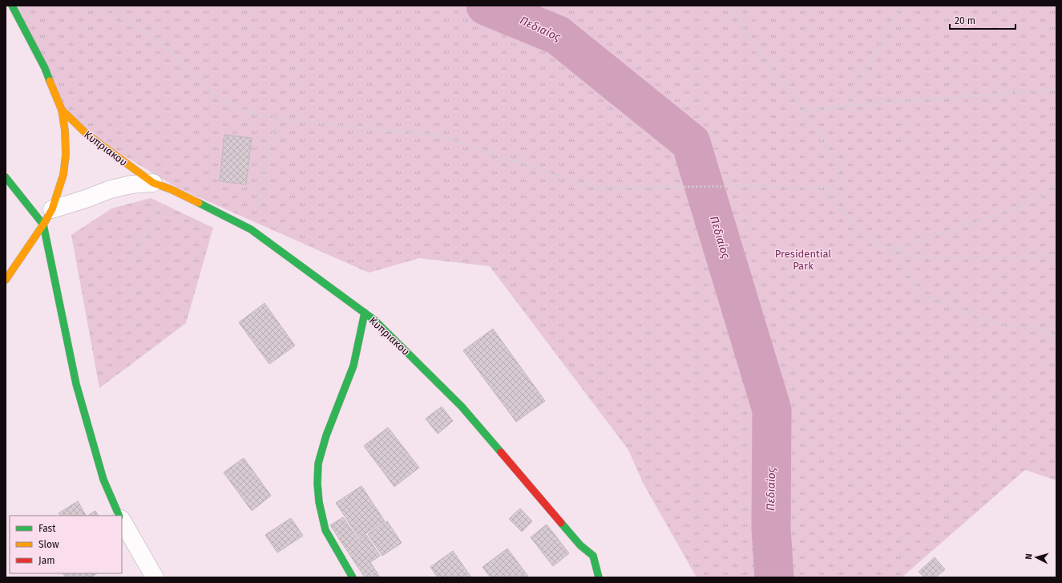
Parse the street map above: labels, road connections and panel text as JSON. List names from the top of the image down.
{
  "streets": {
    "street": ["Κυπριακου"]
  },
  "water": ["Πεδιαίος"],
  "parks": ["Presidential Park"],
  "legend": ["Fast", "Slow", "Jam"],
  "scale_bar": "20 m",
  "north": "left"
}
